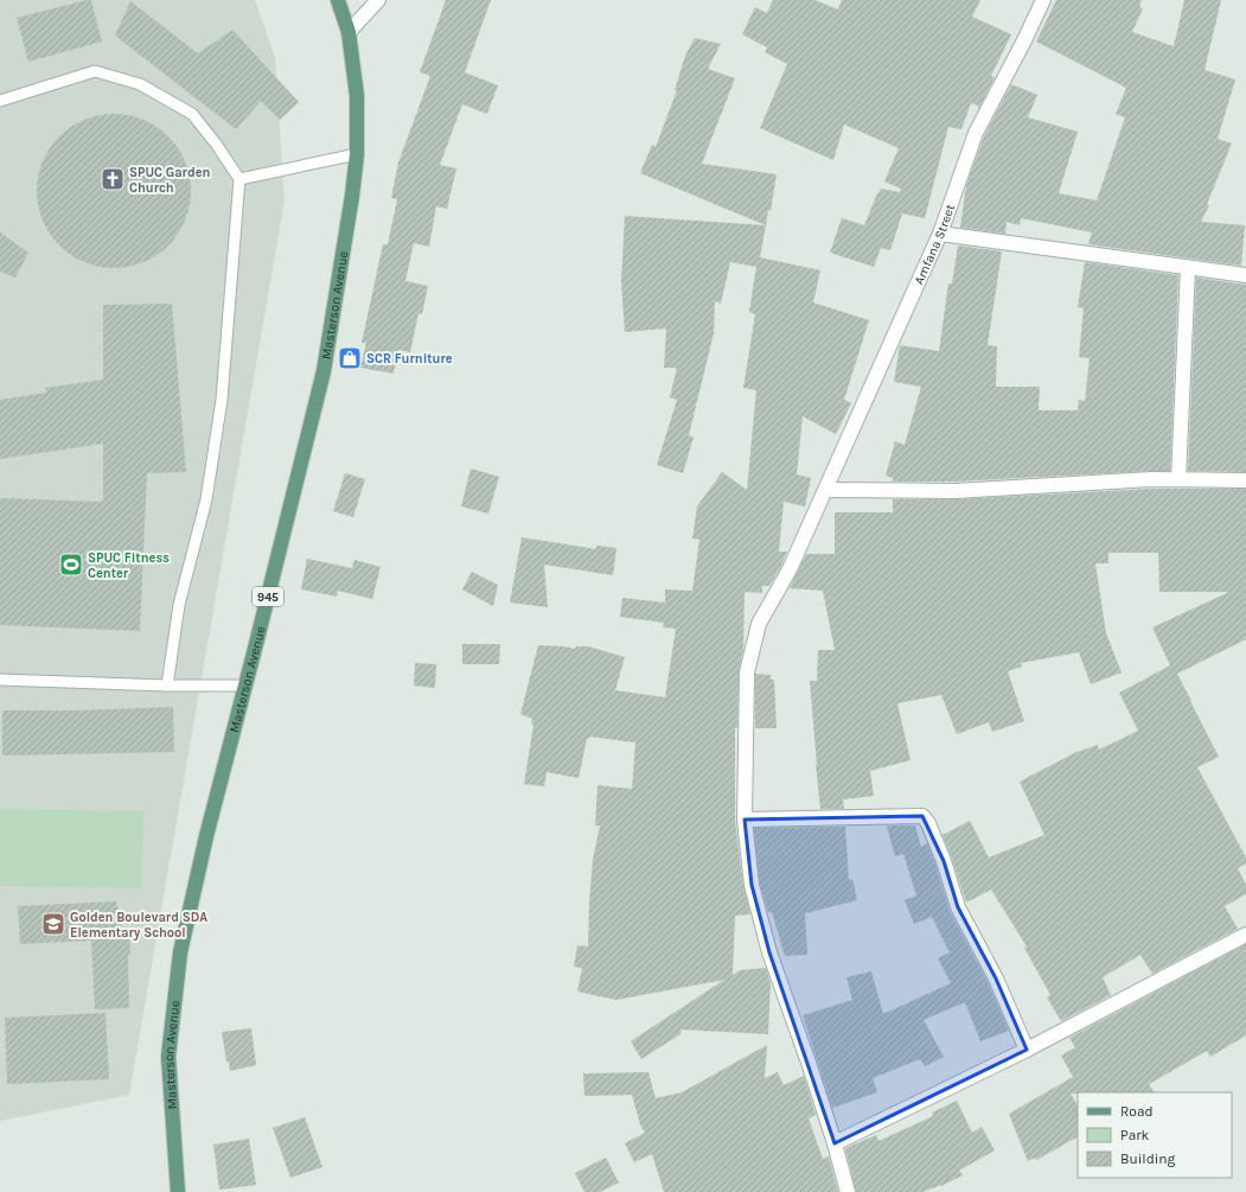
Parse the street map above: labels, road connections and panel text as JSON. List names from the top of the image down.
{
  "streets": {
    "main road": ["Masterson Avenue", "945"],
    "street": ["Amfana Street"]
  },
  "places": {
    "church": ["SPUC Garden Church"],
    "shop": ["SCR Furniture"],
    "sports": ["SPUC Fitness Center"],
    "school or university": ["Golden Boulevard SDA Elementary School"]
  },
  "legend": ["Road", "Park", "Building"]
}
